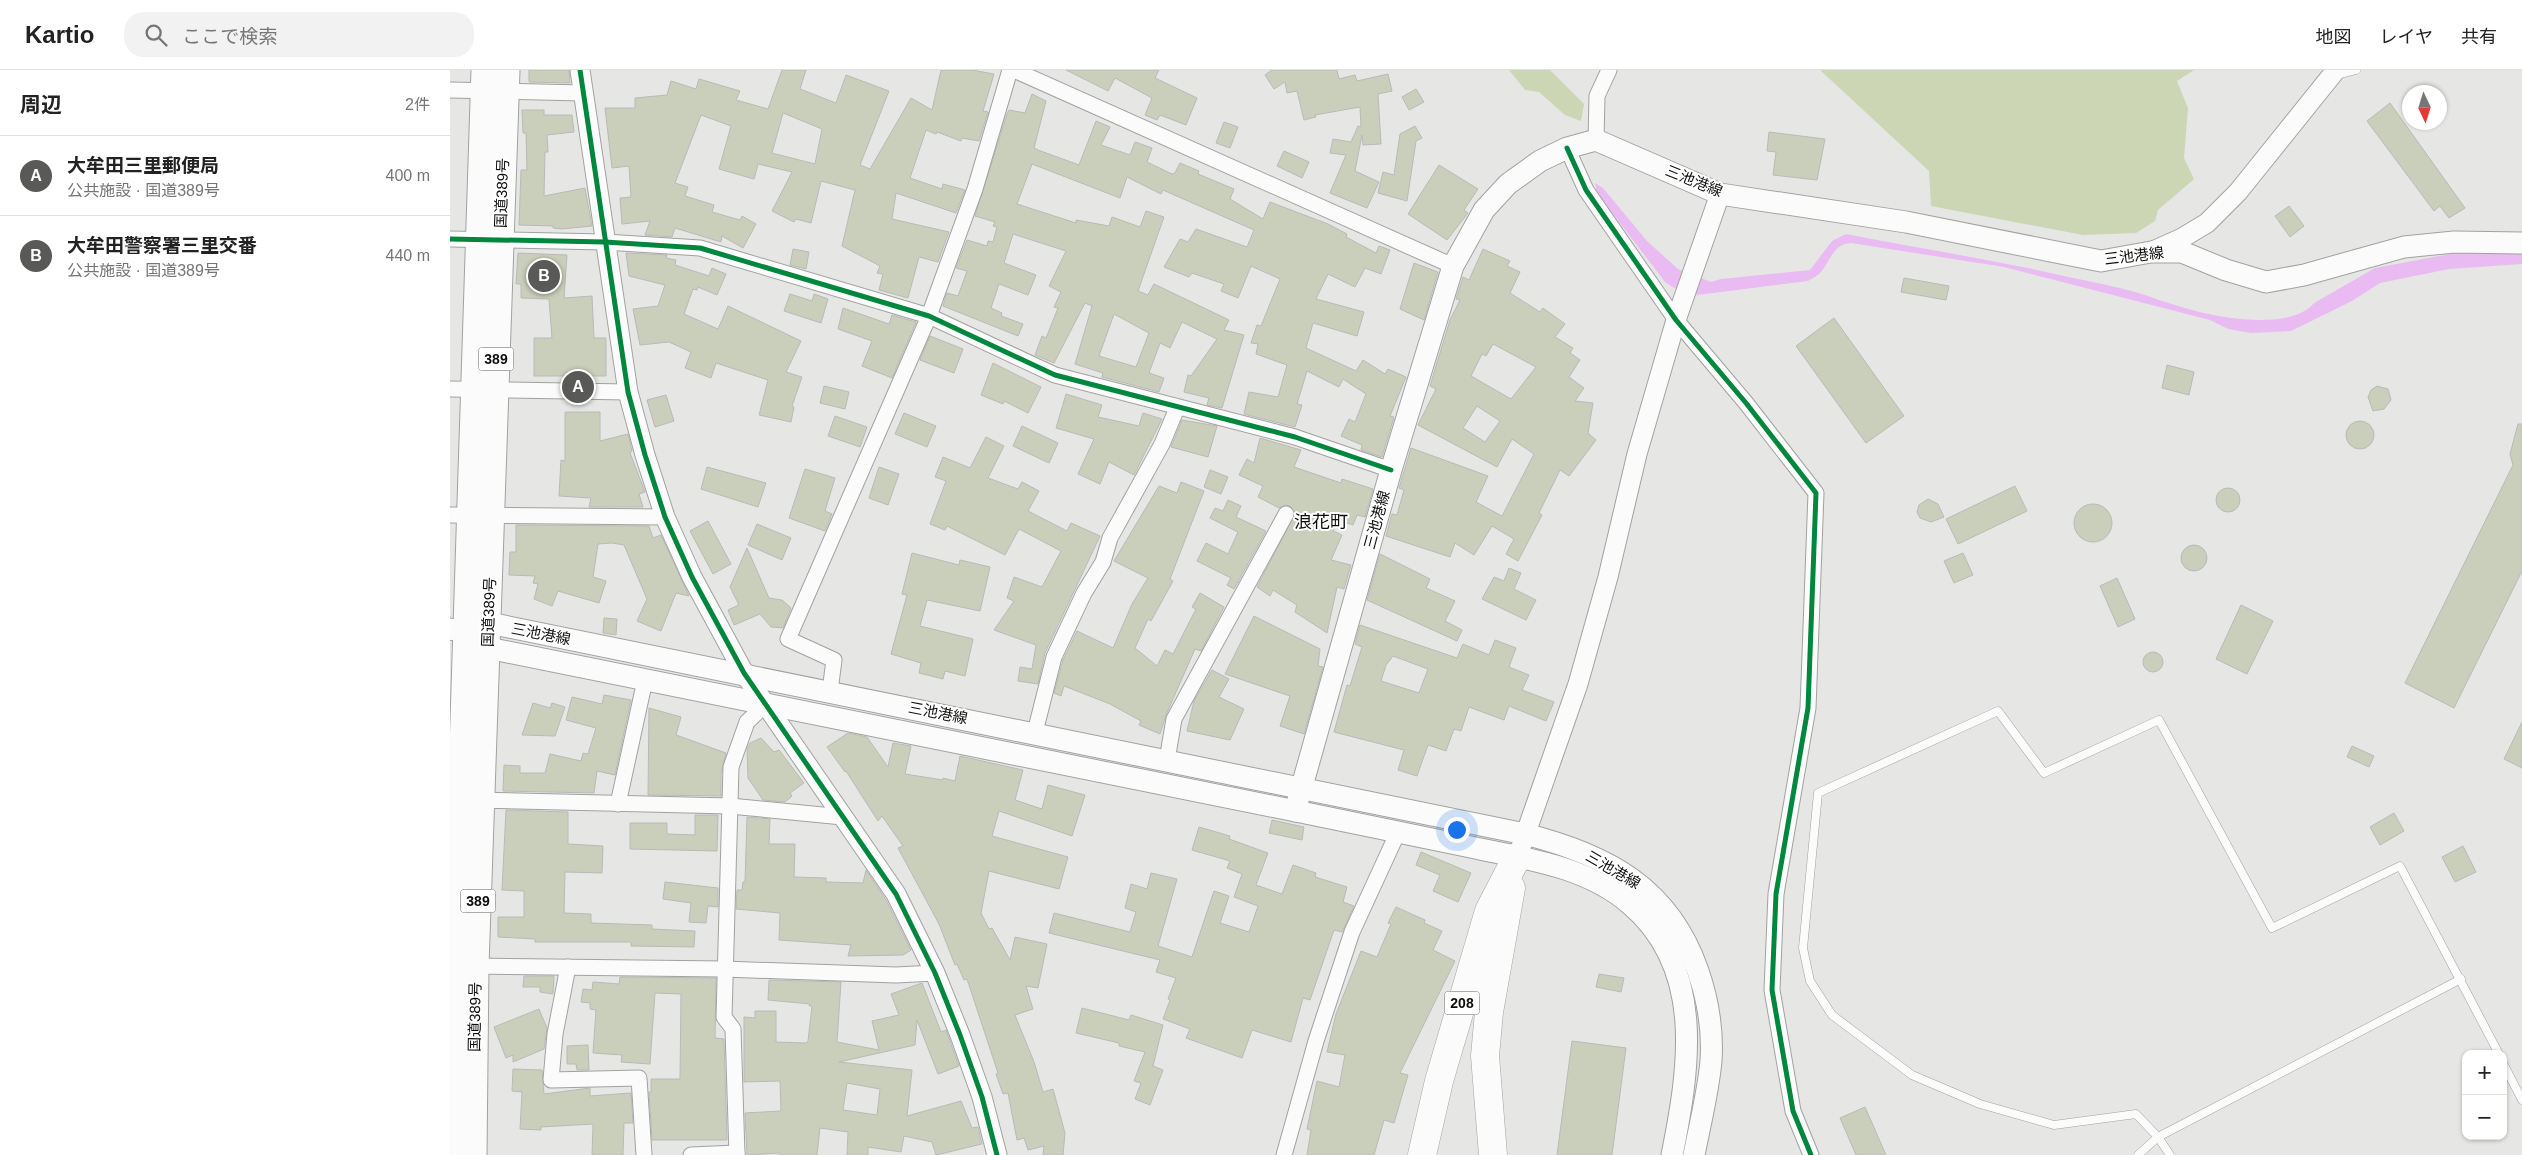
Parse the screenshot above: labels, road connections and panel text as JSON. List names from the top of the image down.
{
  "streets": {
    "highway": ["国道389号", "389", "208"],
    "main road": ["三池港線"]
  },
  "crossings": [
    ["三池港線", "国道389号"],
    ["三池港線", "208"]
  ],
  "districts": ["浪花町"],
  "north": "bottom",
  "page": {
    "header": "Kartio",
    "search": "ここで検索",
    "nav": ["地図", "レイヤ", "共有"],
    "heading": ["周辺", "2件"],
    "list": [
      {
        "mark": "A",
        "name": "大牟田三里郵便局",
        "note": "公共施設 · 国道389号",
        "value": "400 m"
      },
      {
        "mark": "B",
        "name": "大牟田警察署三里交番",
        "note": "公共施設 · 国道389号",
        "value": "440 m"
      }
    ],
    "pins": ["B", "A"],
    "map_buttons": ["+", "−"]
  }
}
